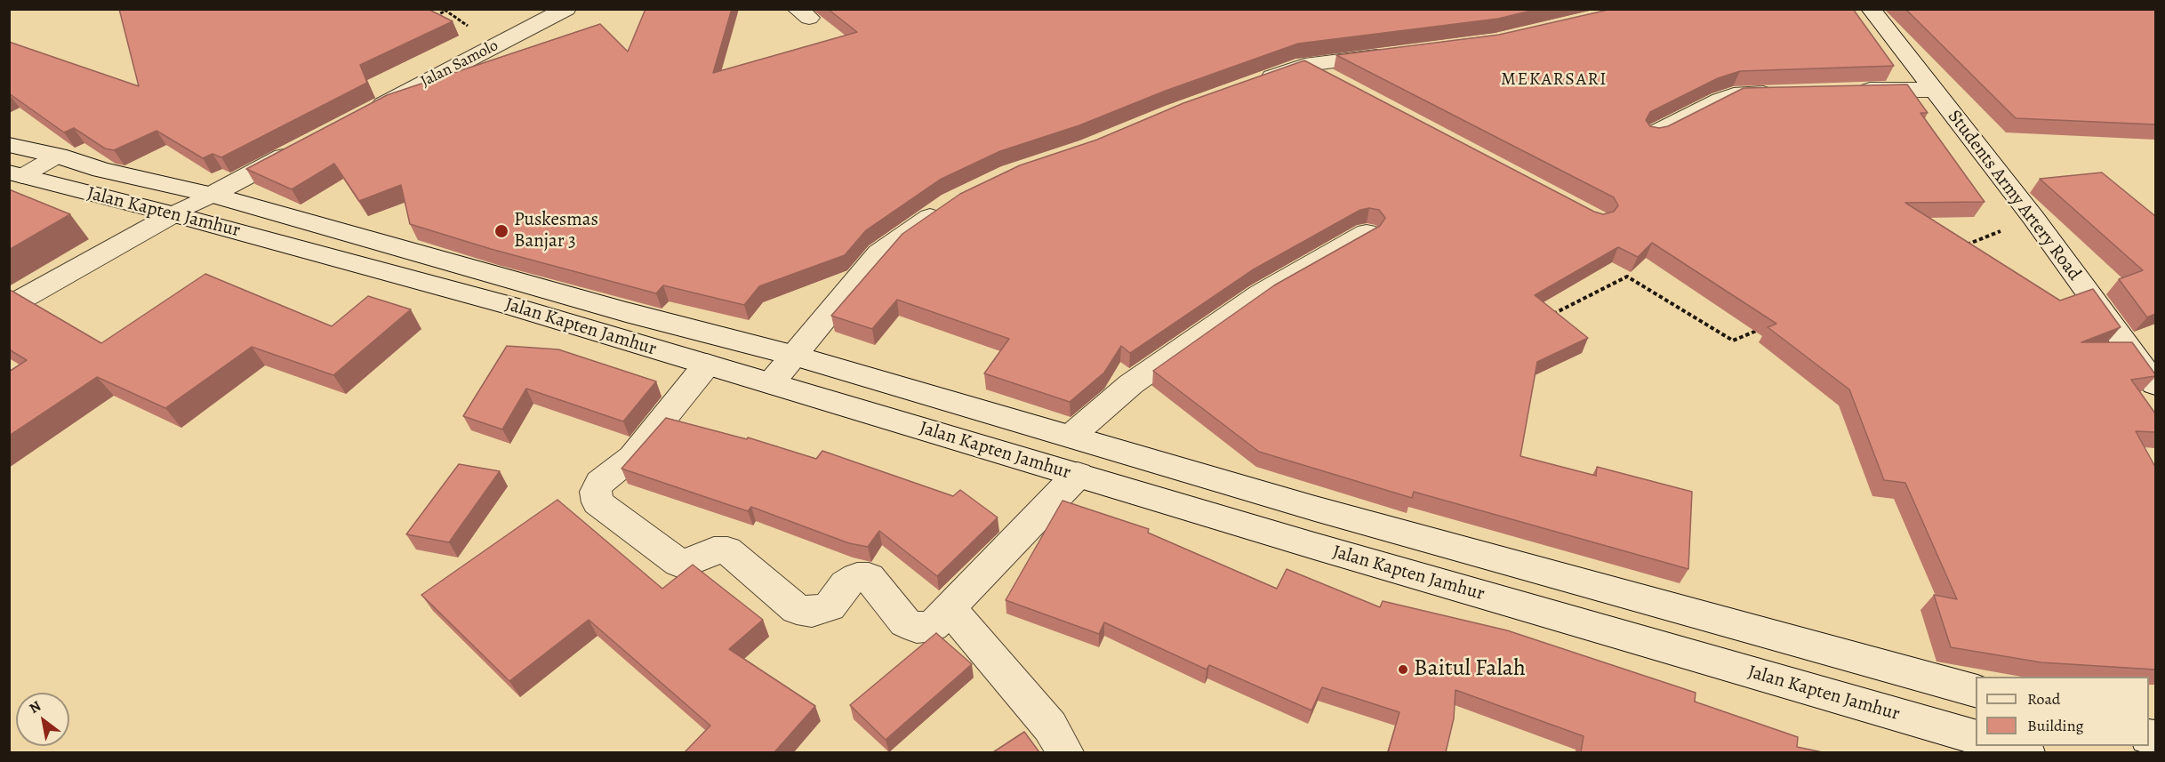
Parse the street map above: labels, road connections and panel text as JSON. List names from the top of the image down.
{
  "streets": {
    "street": ["Jalan Samolo", "Students Army Artery Road", "Jalan Kapten Jamhur"]
  },
  "districts": ["MEKARSARI"],
  "places": ["Puskesmas Banjar 3", "Baitul Falah"],
  "legend": ["Road", "Building"],
  "north": "top left"
}
